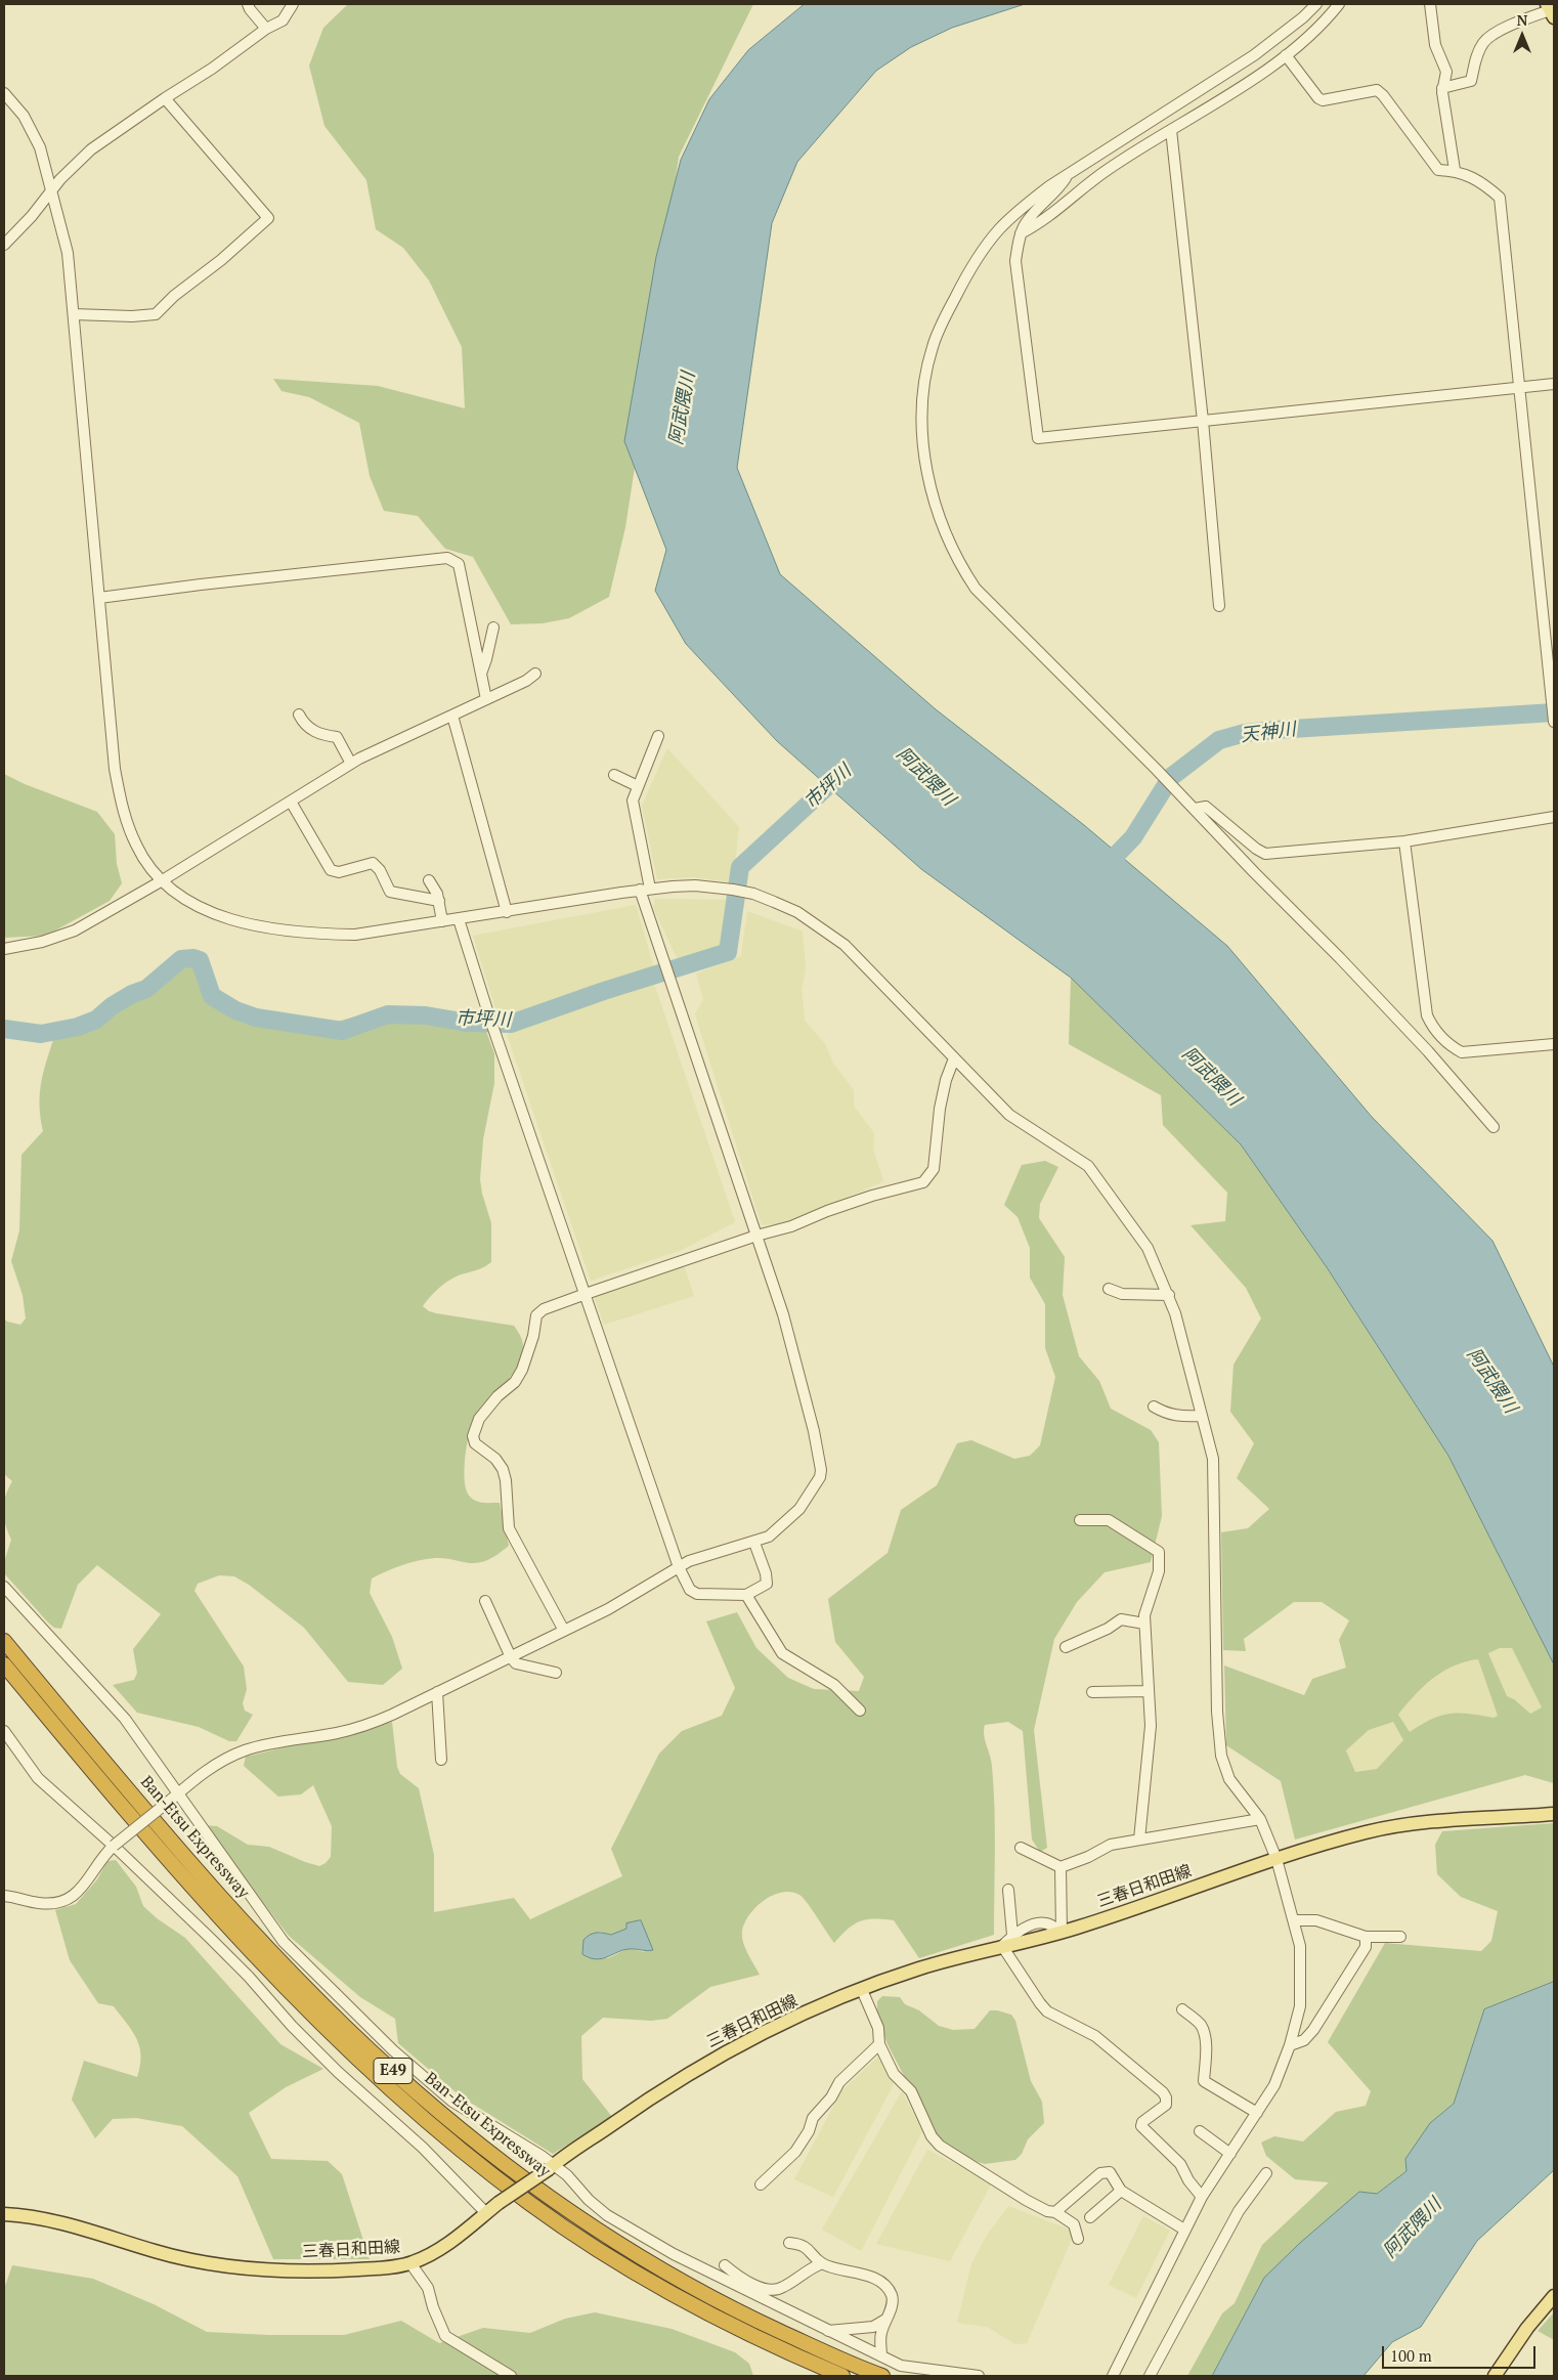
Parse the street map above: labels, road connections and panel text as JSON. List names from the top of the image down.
{
  "streets": {
    "highway": ["Ban-Etsu Expressway", "E49"],
    "main road": ["三春日和田線"]
  },
  "water": ["阿武隈川", "天神川", "市坪川"],
  "scale_bar": "100 m",
  "north": "top"
}
